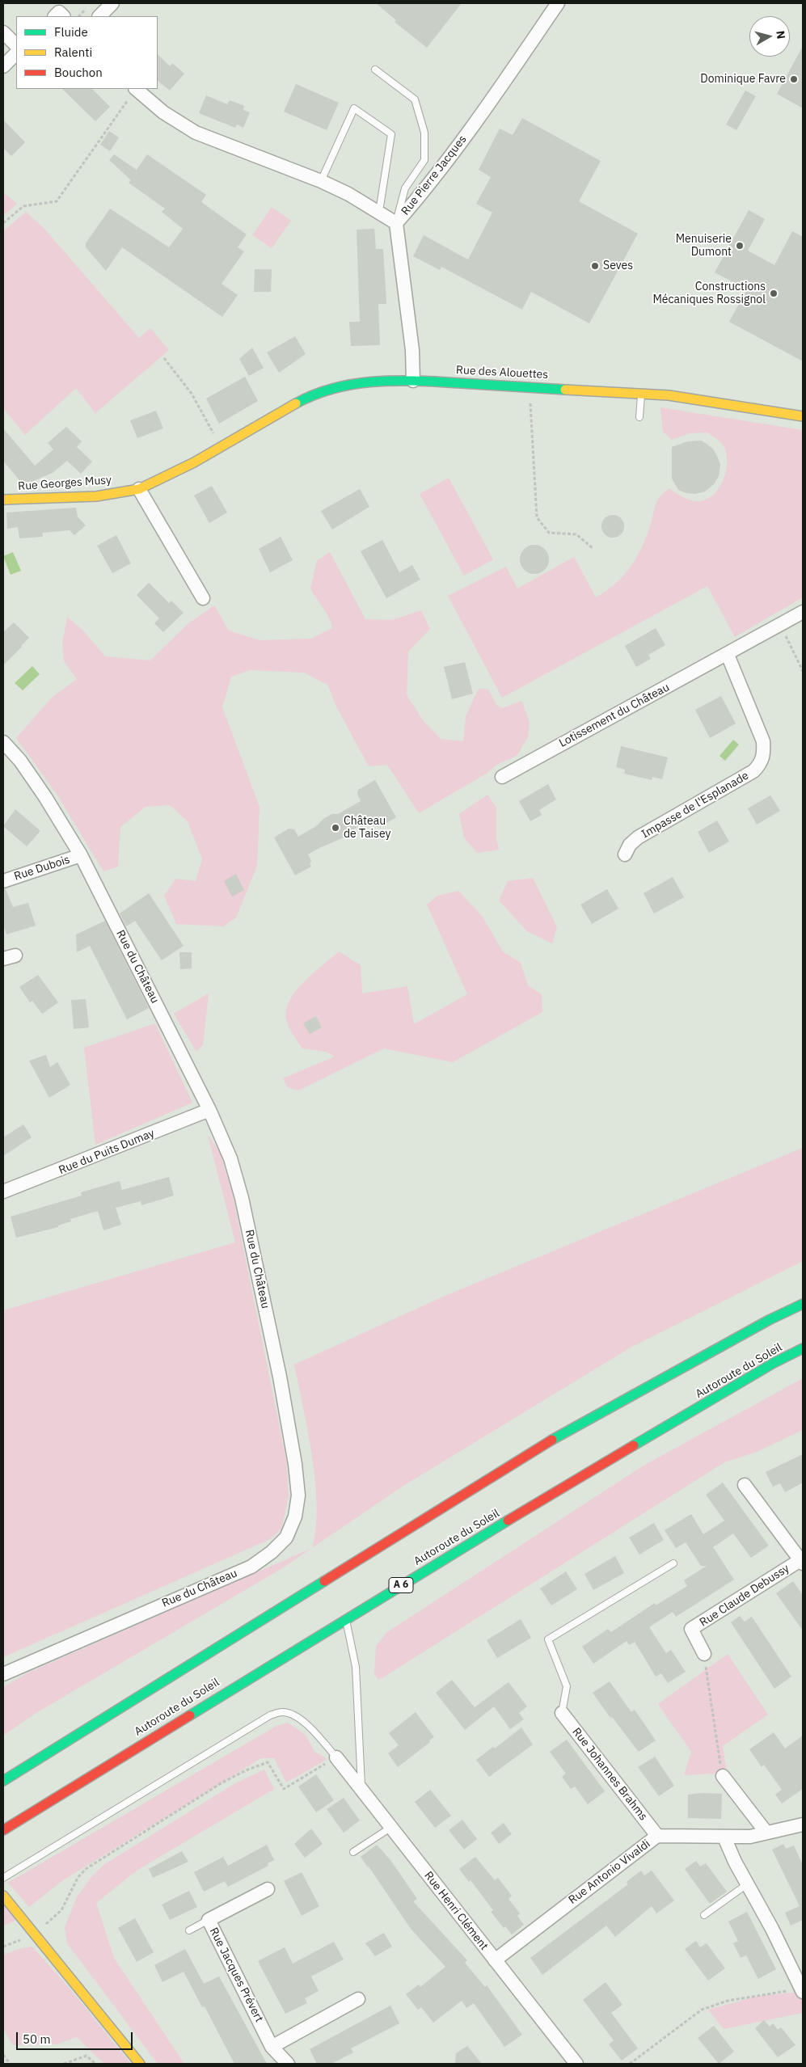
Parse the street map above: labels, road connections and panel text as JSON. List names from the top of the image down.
{
  "streets": {
    "main road": [
      "Rue des Alouettes",
      "Rue Georges Musy",
      "Autoroute du Soleil",
      "A 6"
    ],
    "street": [
      "Rue Pierre Jacques",
      "Lotissement du Château",
      "Impasse de l'Esplanade",
      "Rue Dubois",
      "Rue du Château",
      "Rue du Puits Dumay",
      "Rue Claude Debussy",
      "Rue Johannes Brahms",
      "Rue Antonio Vivaldi",
      "Rue Henri Clément",
      "Rue Jacques Prévert"
    ]
  },
  "crossings": [
    ["Rue des Alouettes", "Rue Georges Musy"],
    ["Lotissement du Château", "Impasse de l'Esplanade"],
    ["Rue Dubois", "Rue du Château"],
    ["Rue du Château", "Rue du Puits Dumay"],
    ["Rue Johannes Brahms", "Rue Antonio Vivaldi"],
    ["Rue Antonio Vivaldi", "Rue Henri Clément"]
  ],
  "places": [
    "Dominique Favre",
    "Menuiserie Dumont",
    "Seves",
    "Constructions Mécaniques Rossignol",
    "Château de Taisey"
  ],
  "legend": ["Fluide", "Ralenti", "Bouchon"],
  "scale_bar": "50 m",
  "north": "right"
}
